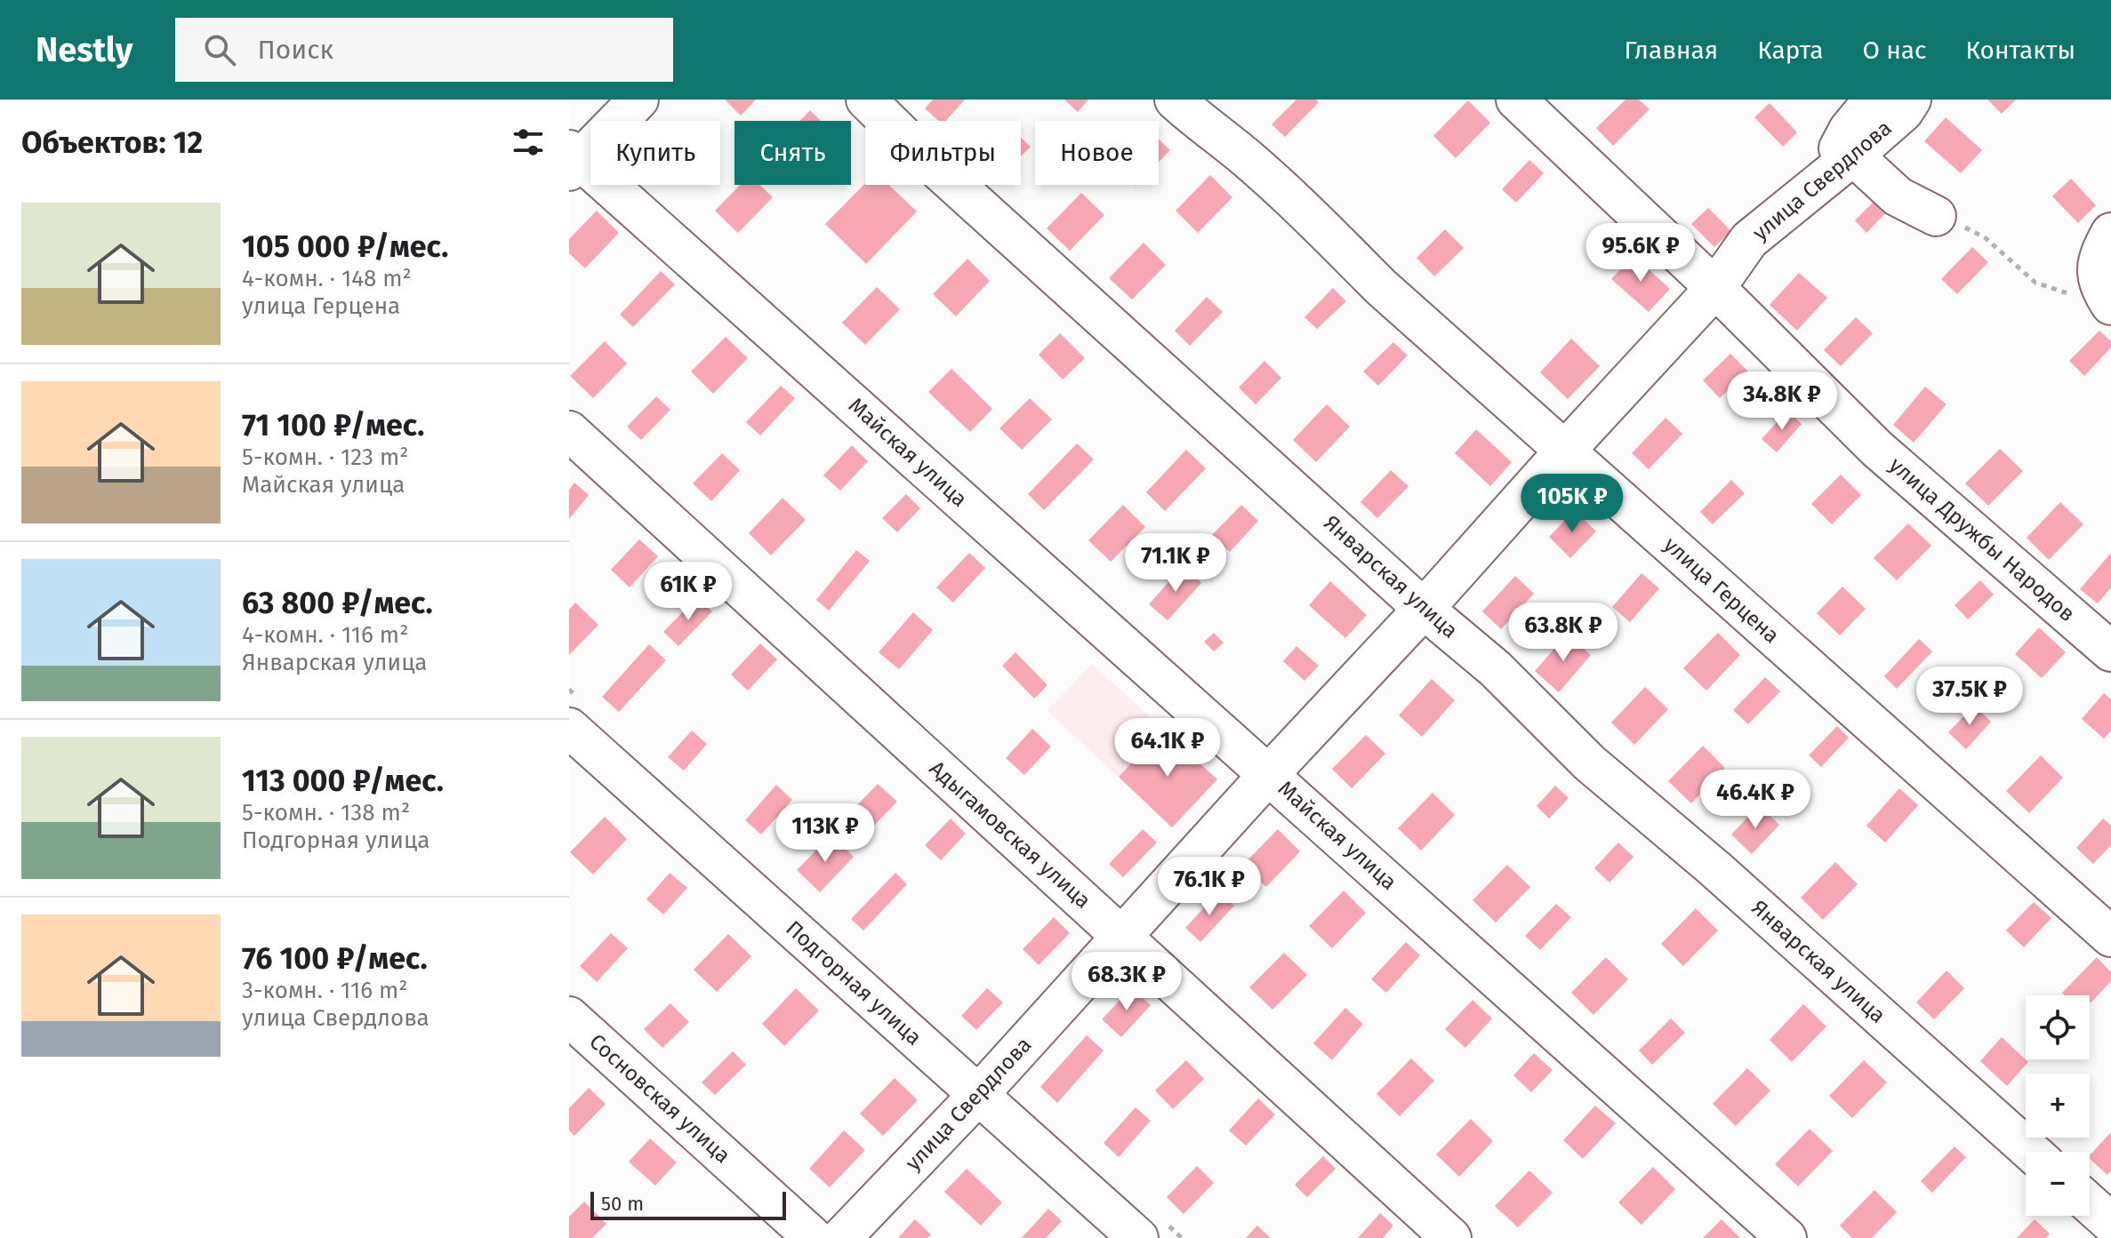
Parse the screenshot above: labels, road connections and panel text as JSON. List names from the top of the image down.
{
  "streets": {
    "street": [
      "улица Свердлова",
      "Майская улица",
      "улица Дружбы Народов",
      "Январская улица",
      "улица Герцена",
      "Адыгамовская улица",
      "Подгорная улица",
      "Сосновская улица"
    ]
  },
  "crossings": [
    ["улица Свердлова", "Майская улица"],
    ["улица Свердлова", "улица Дружбы Народов"],
    ["улица Свердлова", "Январская улица"],
    ["улица Свердлова", "улица Герцена"],
    ["улица Свердлова", "Адыгамовская улица"],
    ["улица Свердлова", "Подгорная улица"]
  ],
  "scale_bar": "50 m",
  "page": {
    "header": "Nestly",
    "search": "Поиск",
    "nav": [
      "Главная",
      "Карта",
      "О нас",
      "Контакты"
    ],
    "heading": "Объектов: 12",
    "chip": [
      "Купить",
      "Снять",
      "Фильтры",
      "Новое"
    ],
    "list": [
      {
        "name": "105 000 ₽/мес.",
        "note": "4-комн. · 148 m² · улица Герцена"
      },
      {
        "name": "71 100 ₽/мес.",
        "note": "5-комн. · 123 m² · Майская улица"
      },
      {
        "name": "63 800 ₽/мес.",
        "note": "4-комн. · 116 m² · Январская улица"
      },
      {
        "name": "113 000 ₽/мес.",
        "note": "5-комн. · 138 m² · Подгорная улица"
      },
      {
        "name": "76 100 ₽/мес.",
        "note": "3-комн. · 116 m² · улица Свердлова"
      }
    ],
    "price": [
      "95.6K ₽",
      "34.8K ₽",
      "105K ₽",
      "71.1K ₽",
      "61K ₽",
      "63.8K ₽",
      "37.5K ₽",
      "64.1K ₽",
      "46.4K ₽",
      "113K ₽",
      "76.1K ₽",
      "68.3K ₽"
    ],
    "map_buttons": ["+", "−"],
    "scale": "50 m"
  }
}
